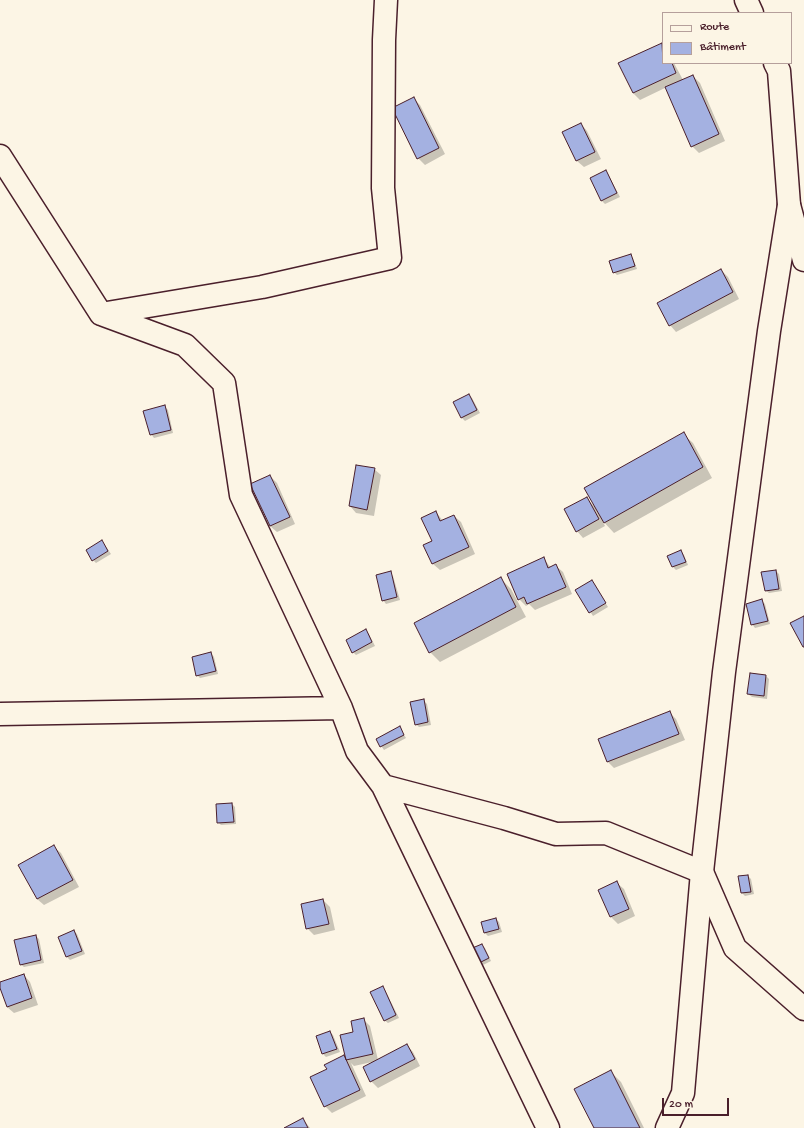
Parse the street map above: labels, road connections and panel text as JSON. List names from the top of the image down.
{
  "legend": ["Route", "Bâtiment"],
  "scale_bar": "20 m"
}
